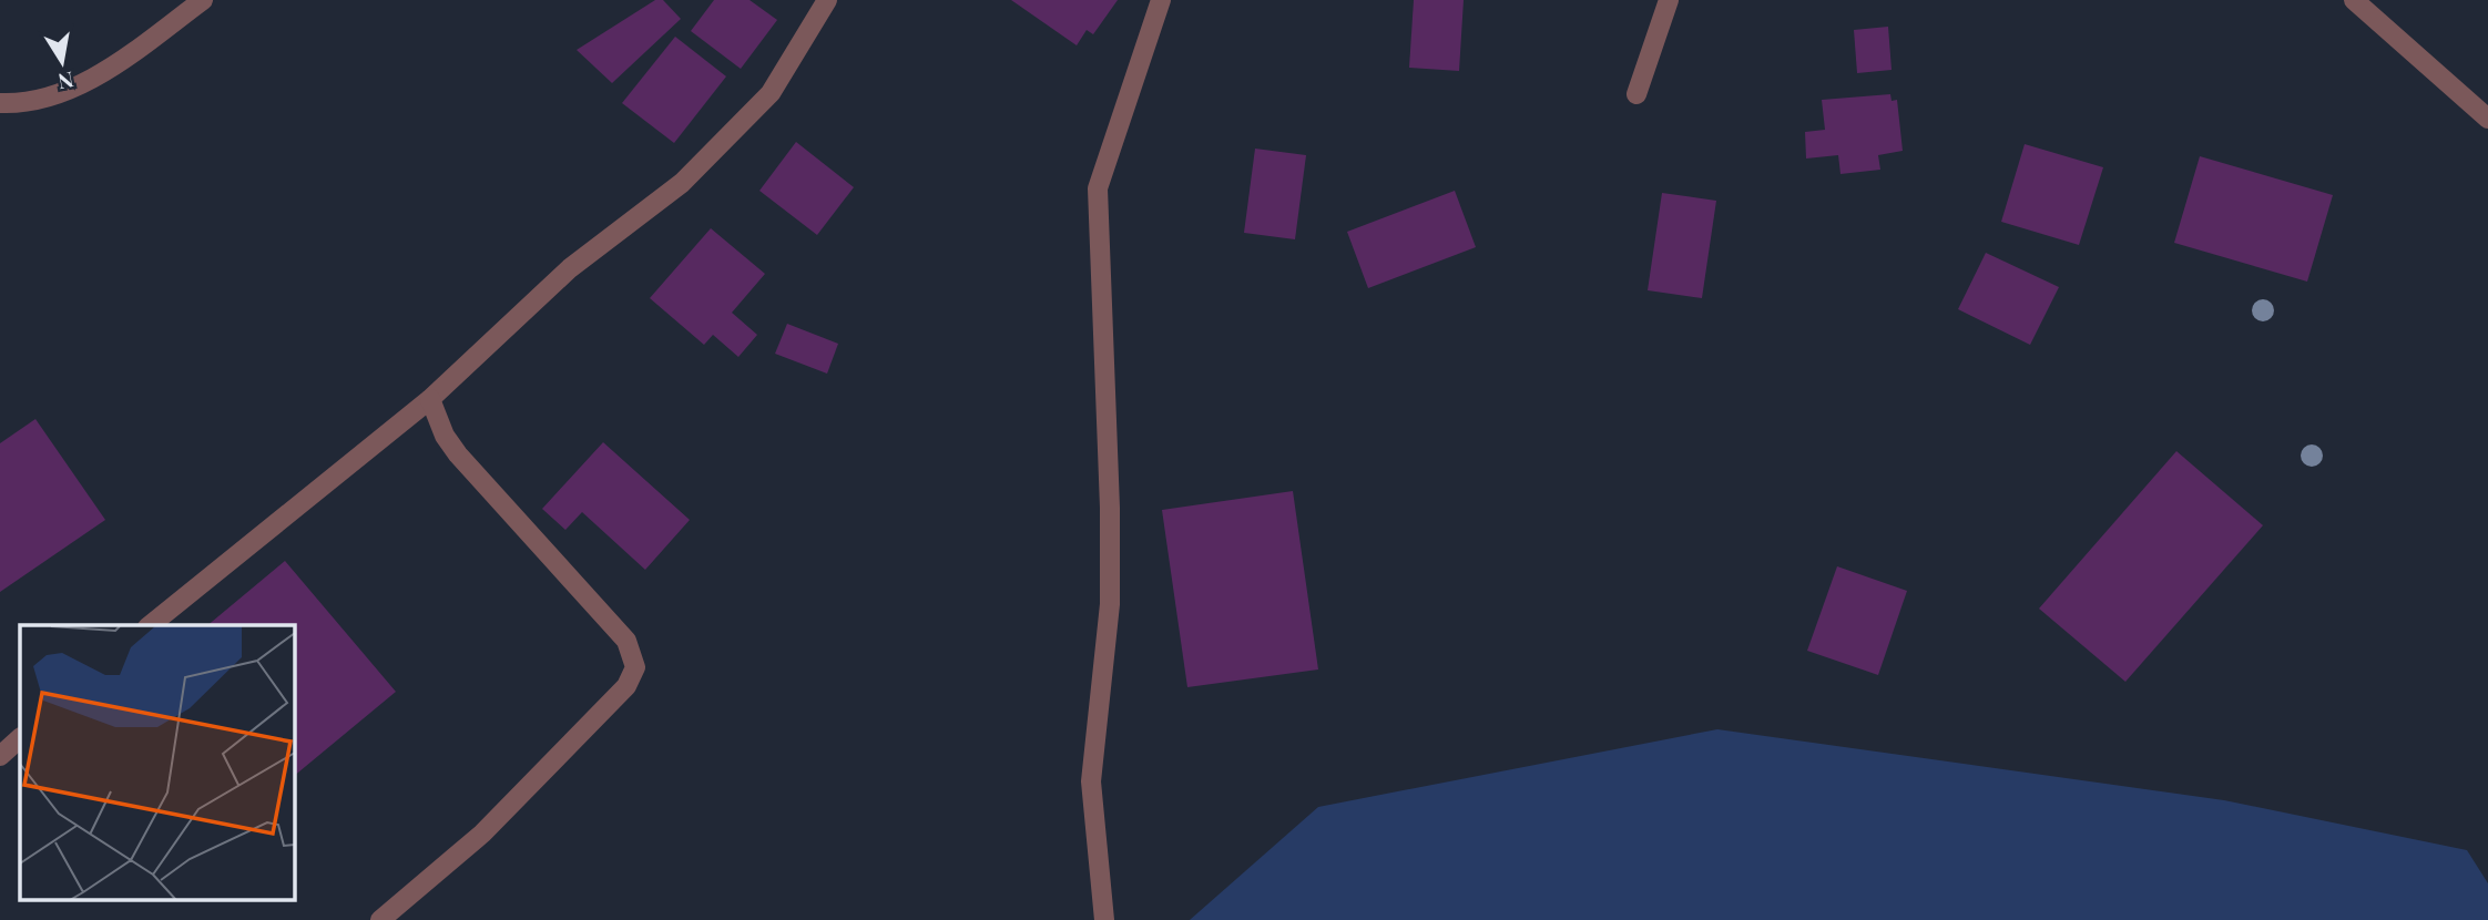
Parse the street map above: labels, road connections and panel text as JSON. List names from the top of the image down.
{
  "north": "bottom"
}
